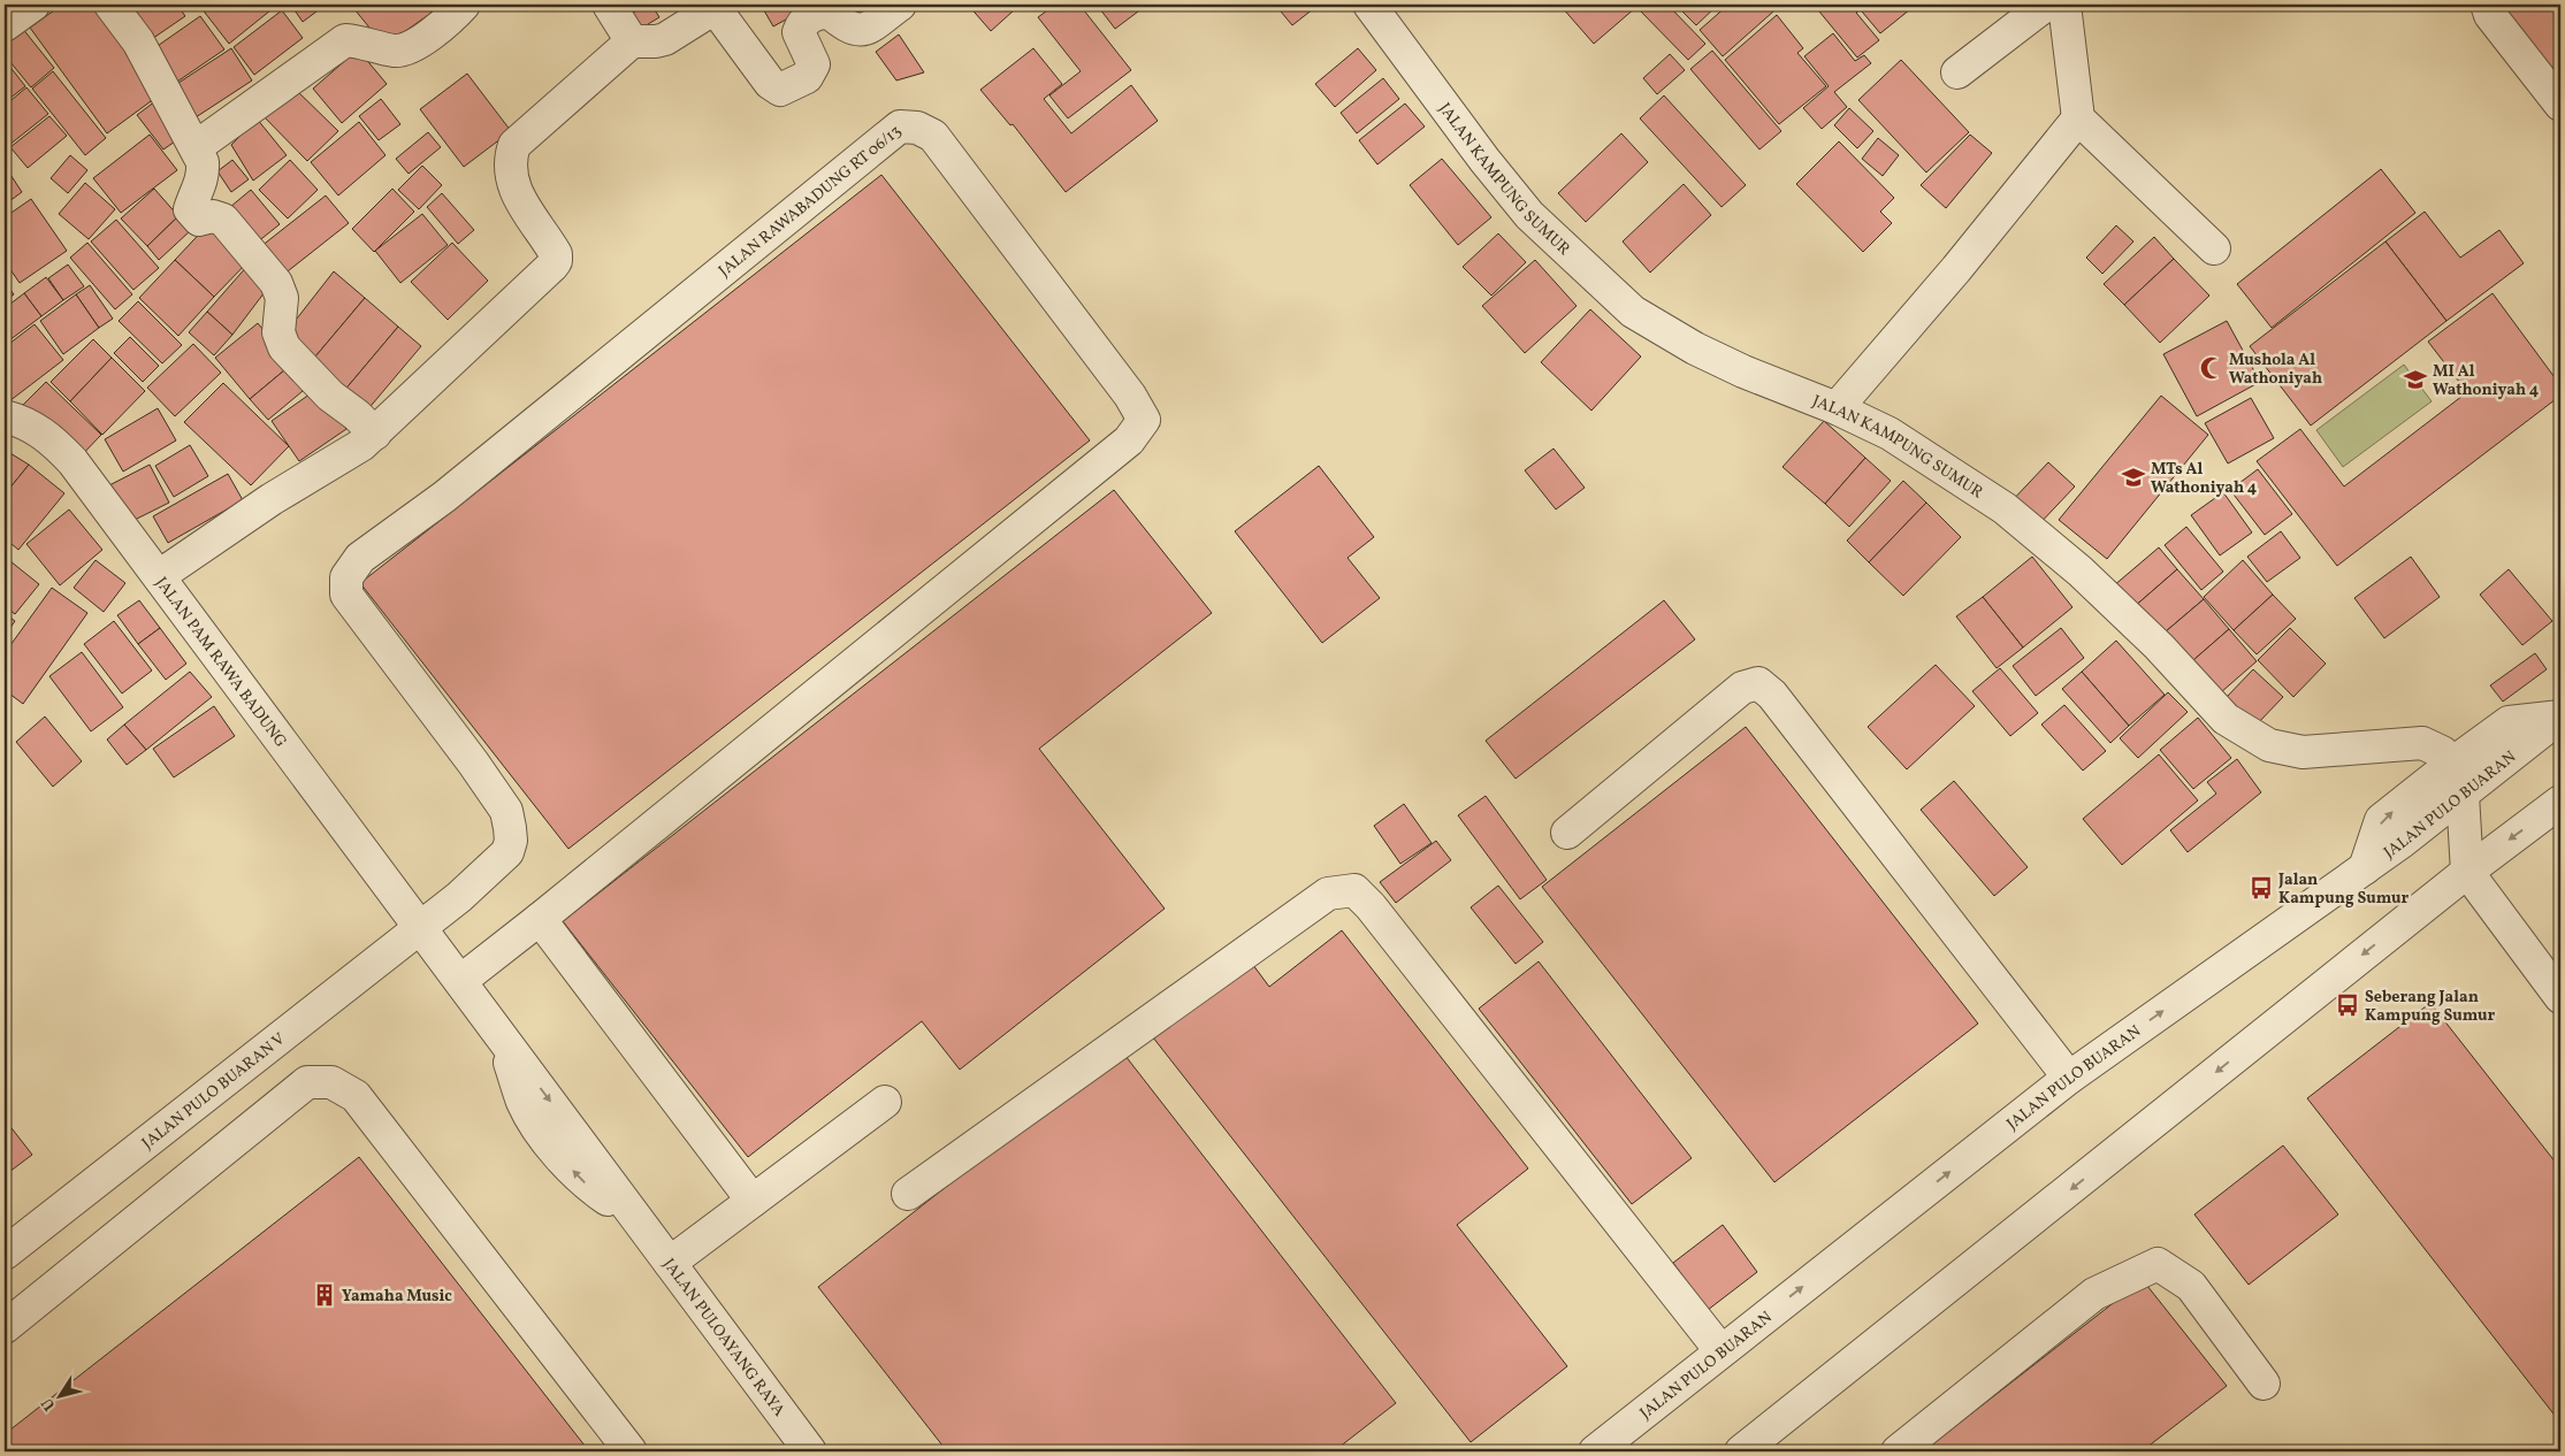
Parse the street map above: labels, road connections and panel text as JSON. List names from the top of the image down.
{
  "streets": {
    "street": [
      "JALAN KAMPUNG SUMUR",
      "JALAN RAWABADUNG RT 06/13",
      "JALAN PAM RAWA BADUNG",
      "JALAN PULO BUARAN",
      "JALAN PULO BUARAN V",
      "JALAN PULOAYANG RAYA"
    ]
  },
  "crossings": [
    ["JALAN RAWABADUNG RT 06/13", "JALAN PULO BUARAN V"],
    ["JALAN PAM RAWA BADUNG", "JALAN PULO BUARAN V"],
    ["JALAN PAM RAWA BADUNG", "JALAN PULOAYANG RAYA"],
    ["JALAN PULO BUARAN V", "JALAN PULOAYANG RAYA"]
  ],
  "places": {
    "mosque": ["Mushola Al Wathoniyah"],
    "school or university": ["MI Al Wathoniyah 4", "MTs Al Wathoniyah 4"],
    "bus stop": ["Jalan Kampung Sumur", "Seberang Jalan Kampung Sumur"],
    "building": ["Yamaha Music"]
  },
  "north": "bottom left"
}
